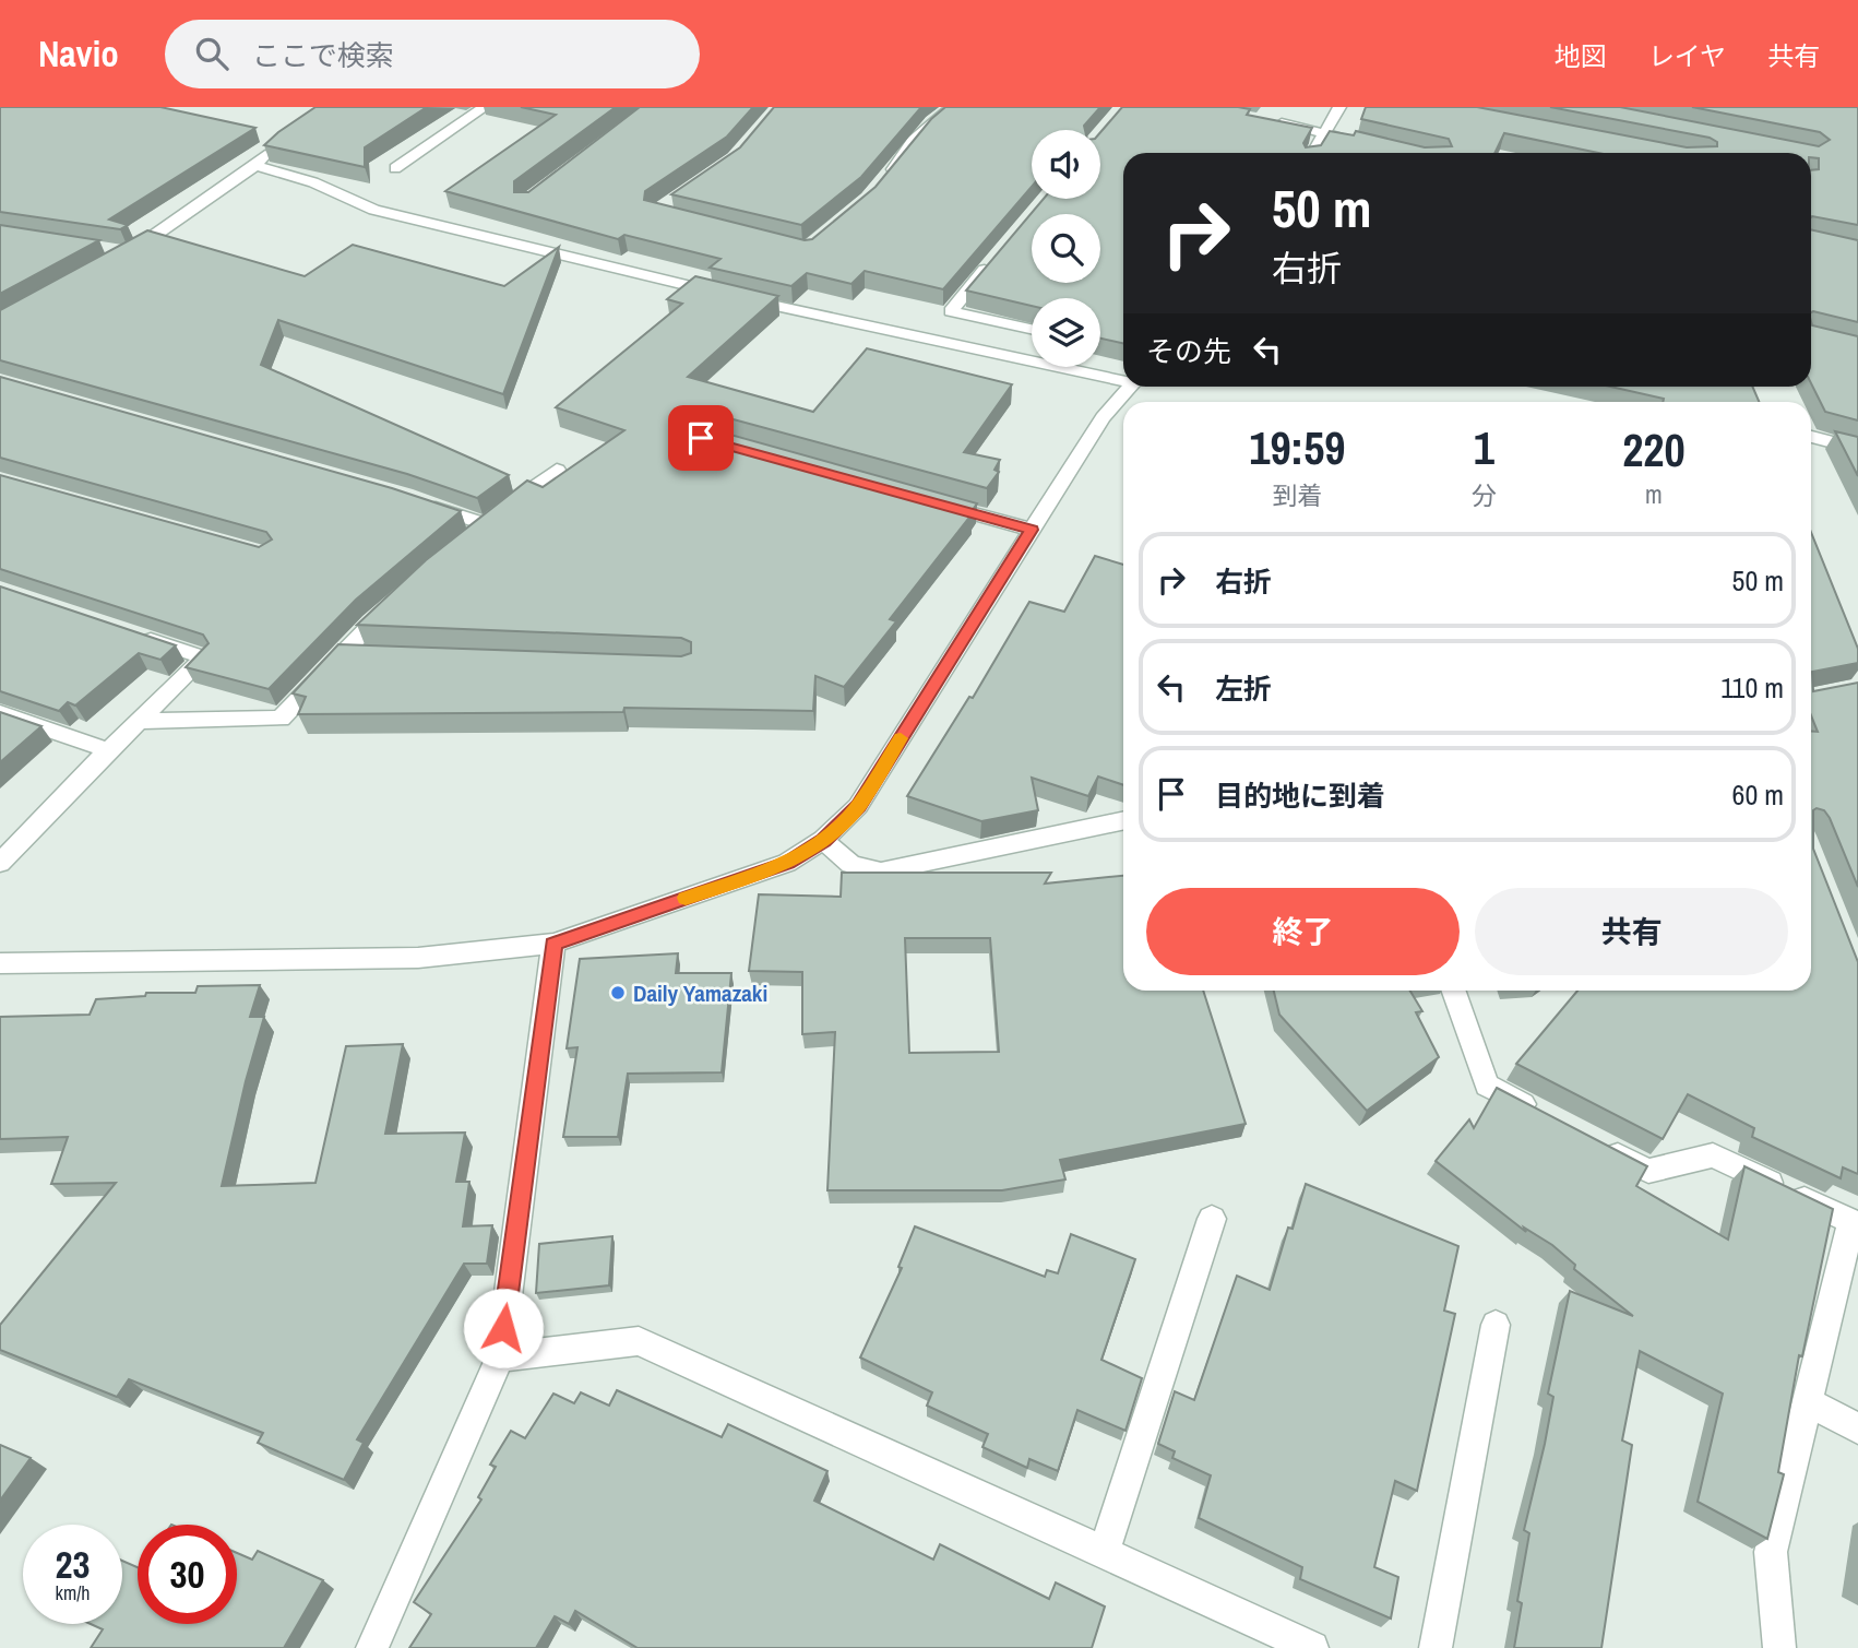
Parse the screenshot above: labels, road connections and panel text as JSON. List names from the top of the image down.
{
  "places": ["Daily Yamazaki"],
  "page": {
    "header": "Navio",
    "search": "ここで検索",
    "nav": ["地図", "レイヤ", "共有"],
    "turn": ["50 m", "右折"],
    "then": "その先",
    "eta": [
      "19:59",
      "到着",
      "1",
      "分",
      "220",
      "m"
    ],
    "list": [
      {
        "name": "右折",
        "value": "50 m"
      },
      {
        "name": "左折",
        "value": "110 m"
      },
      {
        "name": "目的地に到着",
        "value": "60 m"
      }
    ],
    "buttons": ["終了", "共有"],
    "speed": "23 km/h",
    "limit": "30"
  }
}
